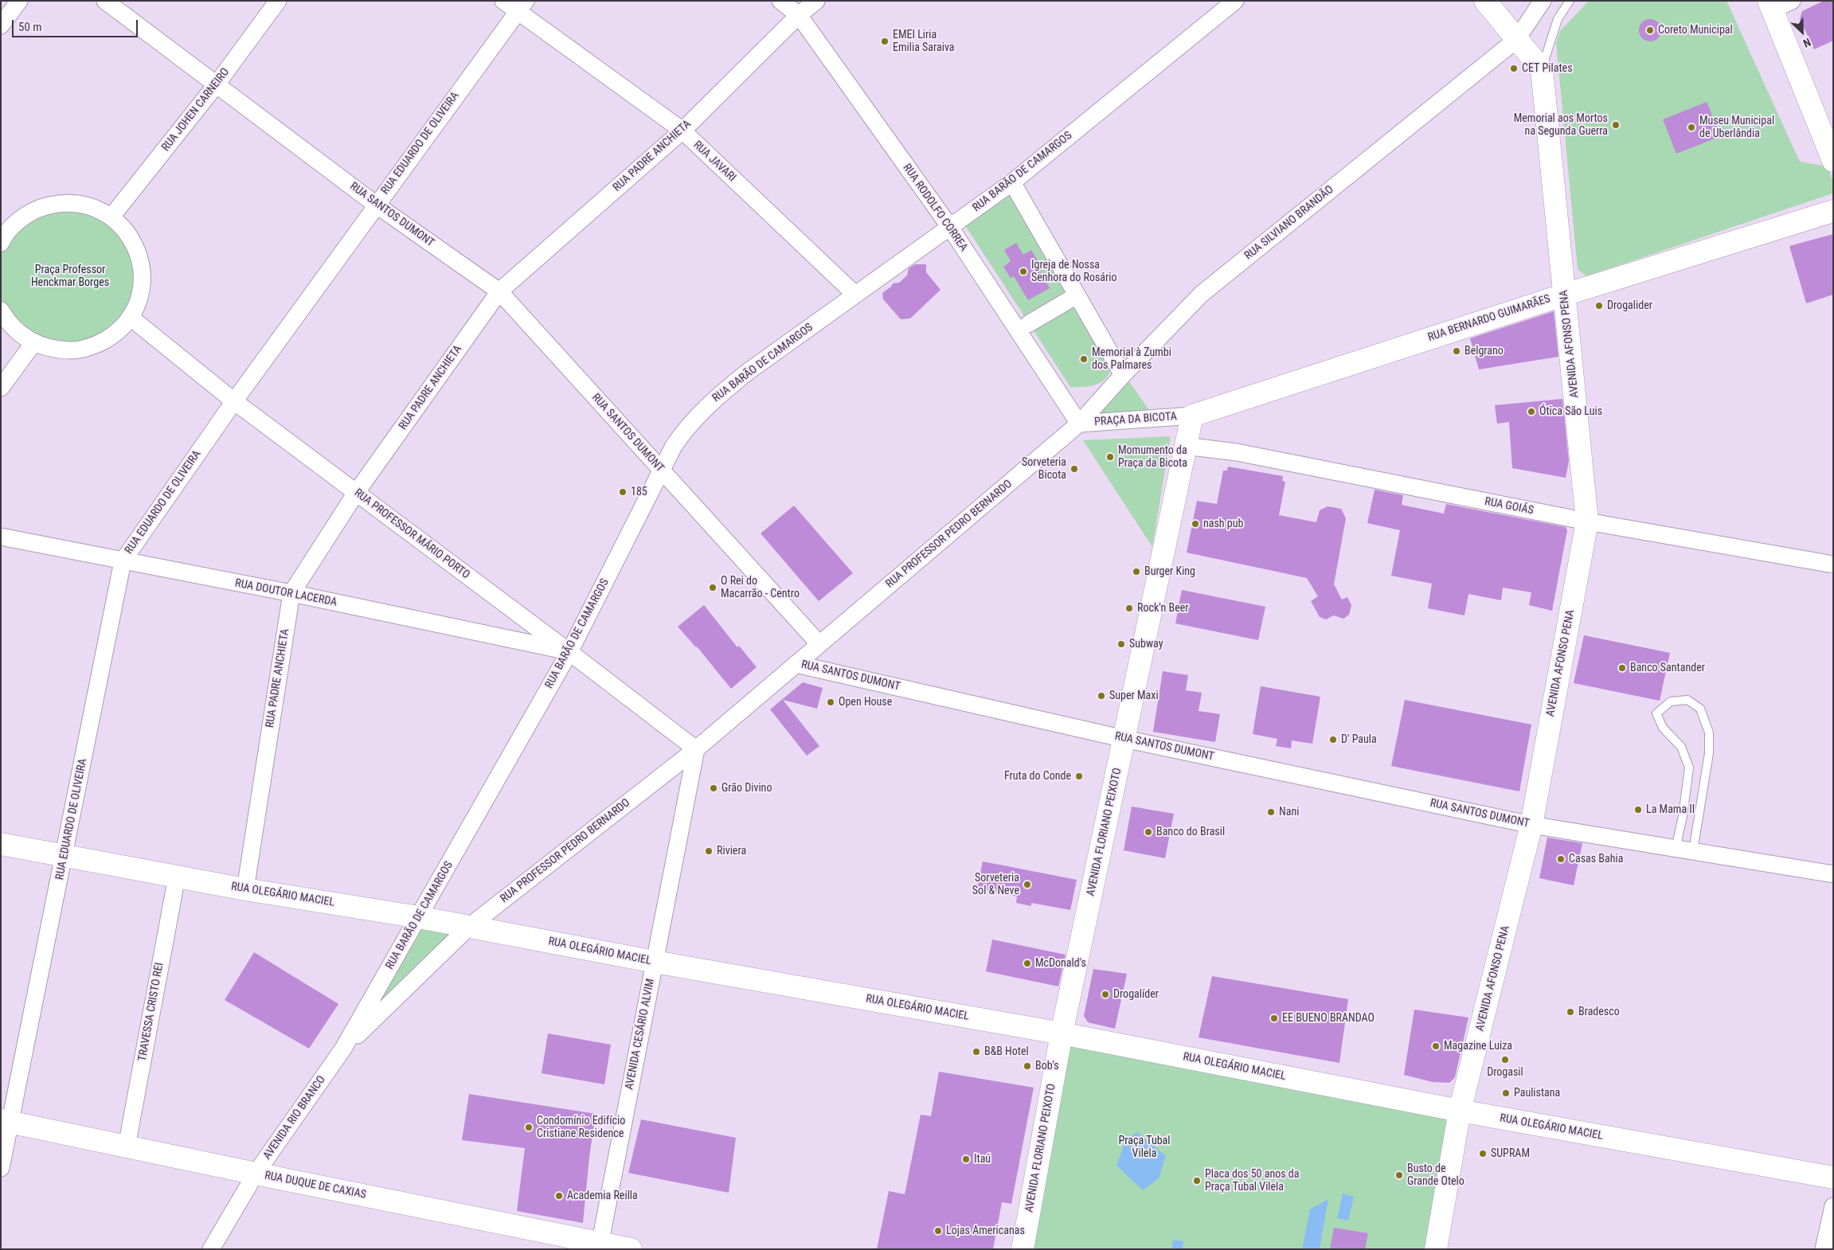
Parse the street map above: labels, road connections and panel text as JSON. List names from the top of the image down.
{
  "streets": {
    "street": [
      "RUA JOHEN CARNEIRO",
      "RUA EDUARDO DE OLIVEIRA",
      "RUA PADRE ANCHIETA",
      "RUA JAVARI",
      "RUA BARÃO DE CAMARGOS",
      "RUA RODOLFO CORREA",
      "RUA SANTOS DUMONT",
      "RUA SILVIANO BRANDÃO",
      "RUA BERNARDO GUIMARÃES",
      "AVENIDA AFONSO PENA",
      "PRAÇA DA BICOTA",
      "RUA GOIÁS",
      "RUA PROFESSOR MÁRIO PORTO",
      "RUA PROFESSOR PEDRO BERNARDO",
      "RUA DOUTOR LACERDA",
      "AVENIDA FLORIANO PEIXOTO",
      "RUA OLEGÁRIO MACIEL",
      "TRAVESSA CRISTO REI",
      "AVENIDA CESÁRIO ALVIM",
      "AVENIDA RIO BRANCO",
      "RUA DUQUE DE CAXIAS"
    ]
  },
  "crossings": [
    ["RUA JOHEN CARNEIRO", "RUA SANTOS DUMONT"],
    ["RUA EDUARDO DE OLIVEIRA", "RUA JAVARI"],
    ["RUA EDUARDO DE OLIVEIRA", "RUA SANTOS DUMONT"],
    ["RUA EDUARDO DE OLIVEIRA", "RUA PROFESSOR MÁRIO PORTO"],
    ["RUA EDUARDO DE OLIVEIRA", "RUA DOUTOR LACERDA"],
    ["RUA EDUARDO DE OLIVEIRA", "RUA OLEGÁRIO MACIEL"],
    ["RUA EDUARDO DE OLIVEIRA", "RUA DUQUE DE CAXIAS"],
    ["RUA PADRE ANCHIETA", "RUA JAVARI"],
    ["RUA PADRE ANCHIETA", "RUA RODOLFO CORREA"],
    ["RUA PADRE ANCHIETA", "RUA SANTOS DUMONT"],
    ["RUA PADRE ANCHIETA", "RUA PROFESSOR MÁRIO PORTO"],
    ["RUA PADRE ANCHIETA", "RUA DOUTOR LACERDA"],
    ["RUA PADRE ANCHIETA", "RUA OLEGÁRIO MACIEL"],
    ["RUA JAVARI", "RUA BARÃO DE CAMARGOS"],
    ["RUA BARÃO DE CAMARGOS", "RUA RODOLFO CORREA"],
    ["RUA BARÃO DE CAMARGOS", "RUA SANTOS DUMONT"],
    ["RUA BARÃO DE CAMARGOS", "RUA PROFESSOR MÁRIO PORTO"],
    ["RUA BARÃO DE CAMARGOS", "RUA PROFESSOR PEDRO BERNARDO"],
    ["RUA BARÃO DE CAMARGOS", "RUA DOUTOR LACERDA"],
    ["RUA BARÃO DE CAMARGOS", "RUA OLEGÁRIO MACIEL"],
    ["RUA BARÃO DE CAMARGOS", "AVENIDA RIO BRANCO"],
    ["RUA RODOLFO CORREA", "RUA SILVIANO BRANDÃO"],
    ["RUA RODOLFO CORREA", "PRAÇA DA BICOTA"],
    ["RUA RODOLFO CORREA", "RUA PROFESSOR PEDRO BERNARDO"],
    ["RUA SANTOS DUMONT", "AVENIDA AFONSO PENA"],
    ["RUA SANTOS DUMONT", "RUA PROFESSOR PEDRO BERNARDO"],
    ["RUA SANTOS DUMONT", "AVENIDA FLORIANO PEIXOTO"],
    ["RUA SILVIANO BRANDÃO", "PRAÇA DA BICOTA"],
    ["RUA SILVIANO BRANDÃO", "RUA PROFESSOR PEDRO BERNARDO"],
    ["RUA BERNARDO GUIMARÃES", "AVENIDA AFONSO PENA"],
    ["RUA BERNARDO GUIMARÃES", "PRAÇA DA BICOTA"],
    ["RUA BERNARDO GUIMARÃES", "AVENIDA FLORIANO PEIXOTO"],
    ["AVENIDA AFONSO PENA", "RUA GOIÁS"],
    ["AVENIDA AFONSO PENA", "RUA OLEGÁRIO MACIEL"],
    ["PRAÇA DA BICOTA", "RUA PROFESSOR PEDRO BERNARDO"],
    ["PRAÇA DA BICOTA", "AVENIDA FLORIANO PEIXOTO"],
    ["RUA GOIÁS", "AVENIDA FLORIANO PEIXOTO"],
    ["RUA PROFESSOR MÁRIO PORTO", "RUA PROFESSOR PEDRO BERNARDO"],
    ["RUA PROFESSOR MÁRIO PORTO", "RUA DOUTOR LACERDA"],
    ["RUA PROFESSOR MÁRIO PORTO", "AVENIDA CESÁRIO ALVIM"],
    ["RUA PROFESSOR PEDRO BERNARDO", "RUA OLEGÁRIO MACIEL"],
    ["RUA PROFESSOR PEDRO BERNARDO", "AVENIDA CESÁRIO ALVIM"],
    ["RUA PROFESSOR PEDRO BERNARDO", "AVENIDA RIO BRANCO"],
    ["AVENIDA FLORIANO PEIXOTO", "RUA OLEGÁRIO MACIEL"],
    ["RUA OLEGÁRIO MACIEL", "TRAVESSA CRISTO REI"],
    ["RUA OLEGÁRIO MACIEL", "AVENIDA CESÁRIO ALVIM"],
    ["TRAVESSA CRISTO REI", "RUA DUQUE DE CAXIAS"],
    ["AVENIDA CESÁRIO ALVIM", "RUA DUQUE DE CAXIAS"],
    ["AVENIDA RIO BRANCO", "RUA DUQUE DE CAXIAS"]
  ],
  "parks": ["Praça Professor Henckmar Borges", "Praça Tubal Vilela"],
  "places": [
    "Coreto Municipal",
    "EMEI Liria Emilia Saraiva",
    "CET Pilates",
    "Memorial aos Mortos na Segunda Guerra",
    "Museu Municipal de Uberlândia",
    "Igreja de Nossa Senhora do Rosário",
    "Drogalider",
    "Belgrano",
    "Memorial à Zumbi dos Palmares",
    "Ótica São Luis",
    "Momumento da Praça da Bicota",
    "Sorveteria Bicota",
    "185",
    "nash pub",
    "Burger King",
    "O Rei do Macarrão - Centro",
    "Rock'n Beer",
    "Subway",
    "Banco Santander",
    "Super Maxi",
    "Open House",
    "D' Paula",
    "Fruta do Conde",
    "Grão Divino",
    "La Mama II",
    "Nani",
    "Banco do Brasil",
    "Riviera",
    "Casas Bahia",
    "Sorveteria Sol & Neve",
    "McDonald's",
    "Drogalíder",
    "Bradesco",
    "EE BUENO BRANDAO",
    "Magazine Luiza",
    "B&B Hotel",
    "Drogasil",
    "Bob's",
    "Paulistana",
    "Condomínio Edifício Cristiane Residence",
    "SUPRAM",
    "Itaú",
    "Busto de Grande Otelo",
    "Placa dos 50 anos da Praça Tubal Vilela",
    "Academia Reilla",
    "Lojas Americanas"
  ],
  "scale_bar": "50 m",
  "north": "bottom right"
}
